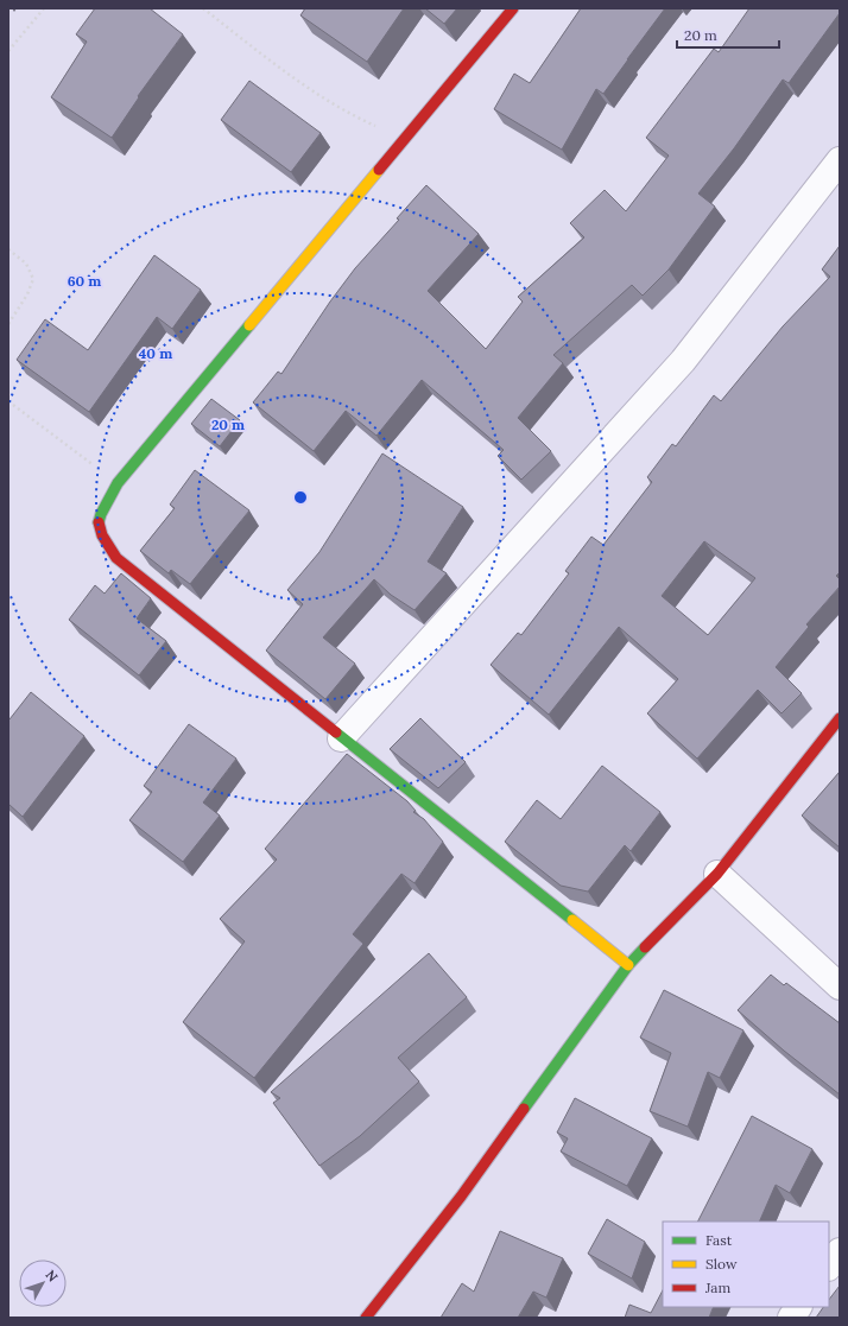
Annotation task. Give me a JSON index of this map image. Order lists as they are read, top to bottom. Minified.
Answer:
{"legend":["Fast","Slow","Jam"],"scale_bar":"20 m","north":"top right","rings":["60 m","40 m","20 m"]}
